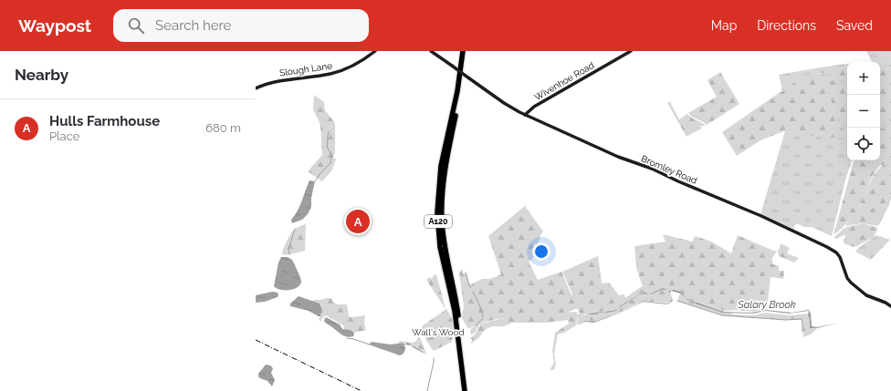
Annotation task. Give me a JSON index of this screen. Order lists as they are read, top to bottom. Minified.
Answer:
{"streets":{"highway":["A120"],"street":["Slough Lane","Wivenhoe Road","Bromley Road"]},"crossings":[["Wivenhoe Road","Bromley Road"]],"water":["Salary Brook"],"parks":["Wall's Wood"],"page":{"header":"Waypost","search":"Search here","nav":["Map","Directions","Saved"],"heading":"Nearby","map_buttons":["+","−"],"list":[{"mark":"A","name":"Hulls Farmhouse","note":"Place","value":"680 m"}],"pins":"A"}}
